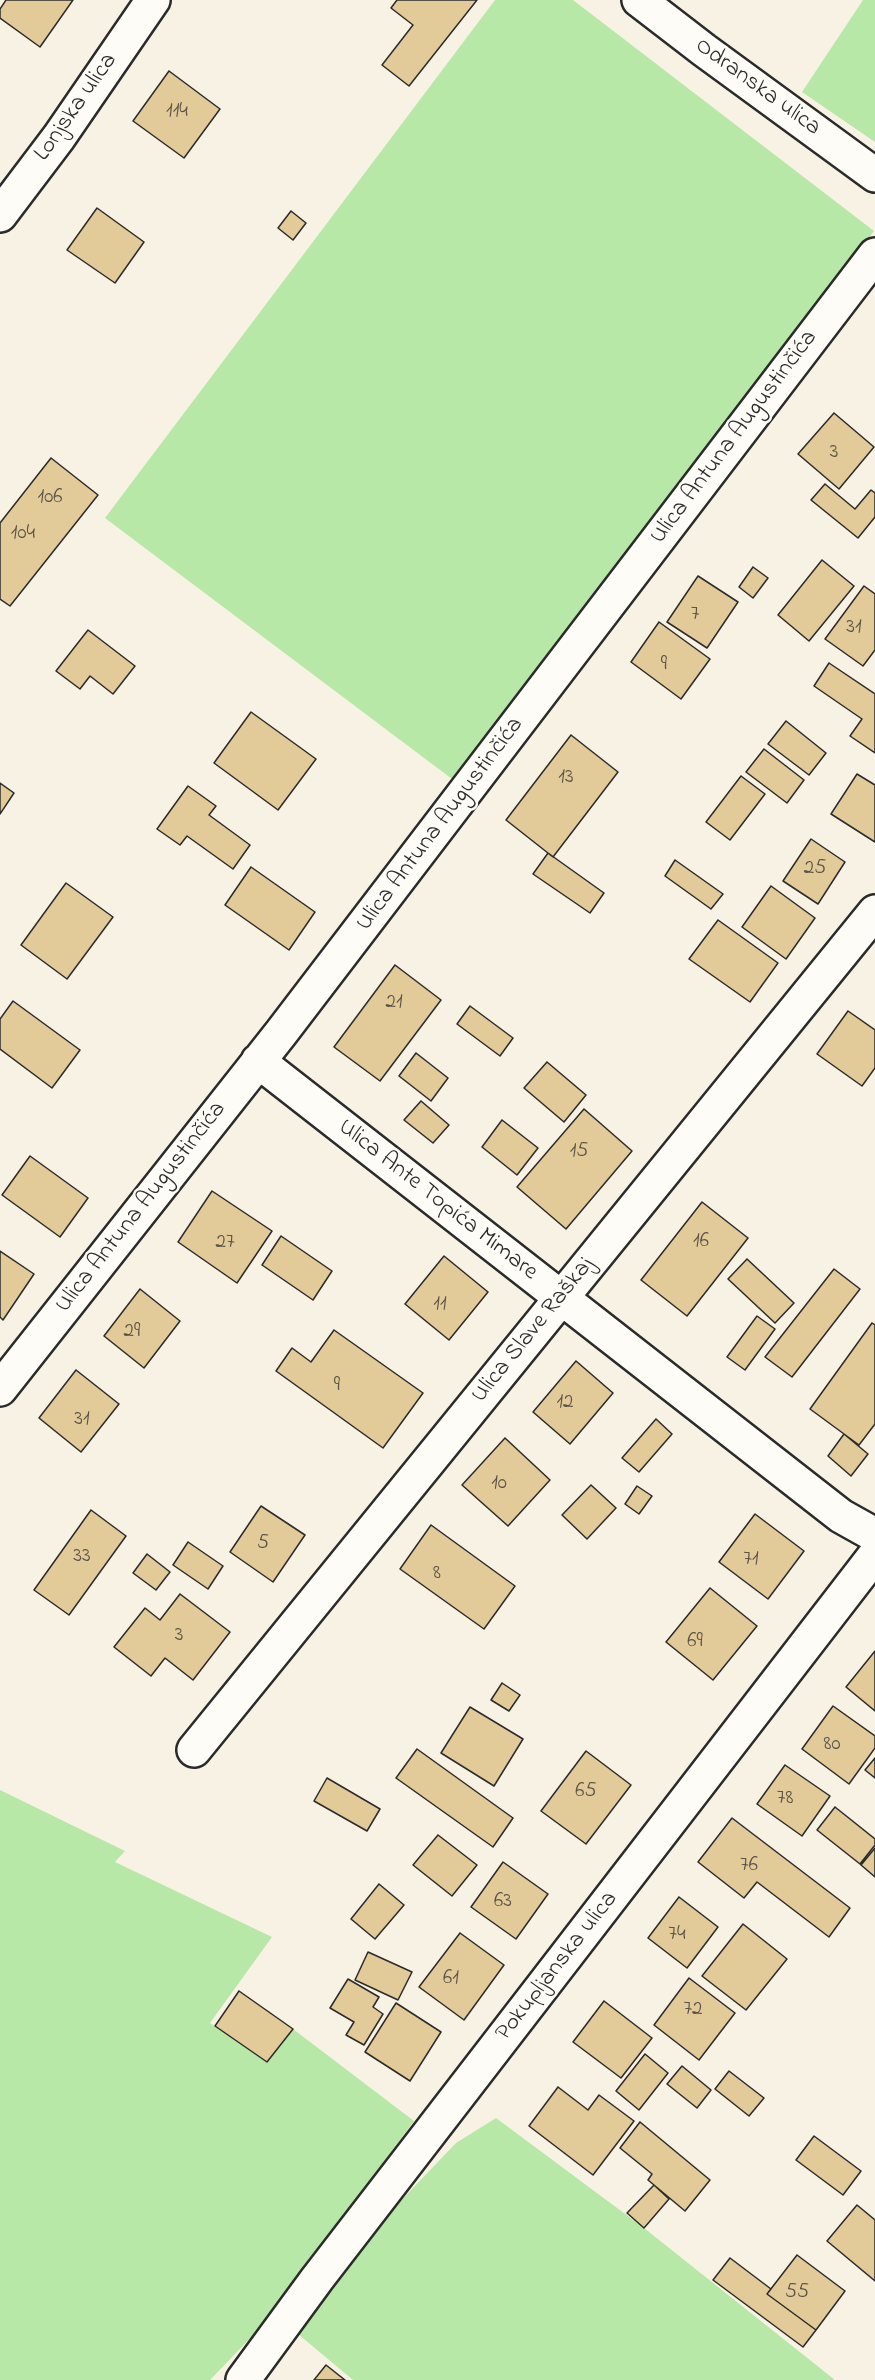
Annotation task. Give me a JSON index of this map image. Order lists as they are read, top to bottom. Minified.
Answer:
{"streets":{"street":["Odranska ulica","Lonjska ulica","Ulica Antuna Augustinčića","Ulica Ante Topića Mimare","Ulica Slave Raškaj","Pokupljanska ulica"]},"crossings":[["Ulica Antuna Augustinčića","Ulica Ante Topića Mimare"],["Ulica Ante Topića Mimare","Ulica Slave Raškaj"]],"house_numbers":["114","3","106","104","7","31","9","13","25","21","15","16","27","11","29","9","12","31","10","5","33","71","8","3","69","80","65","78","76","63","74","61","72","55"]}
